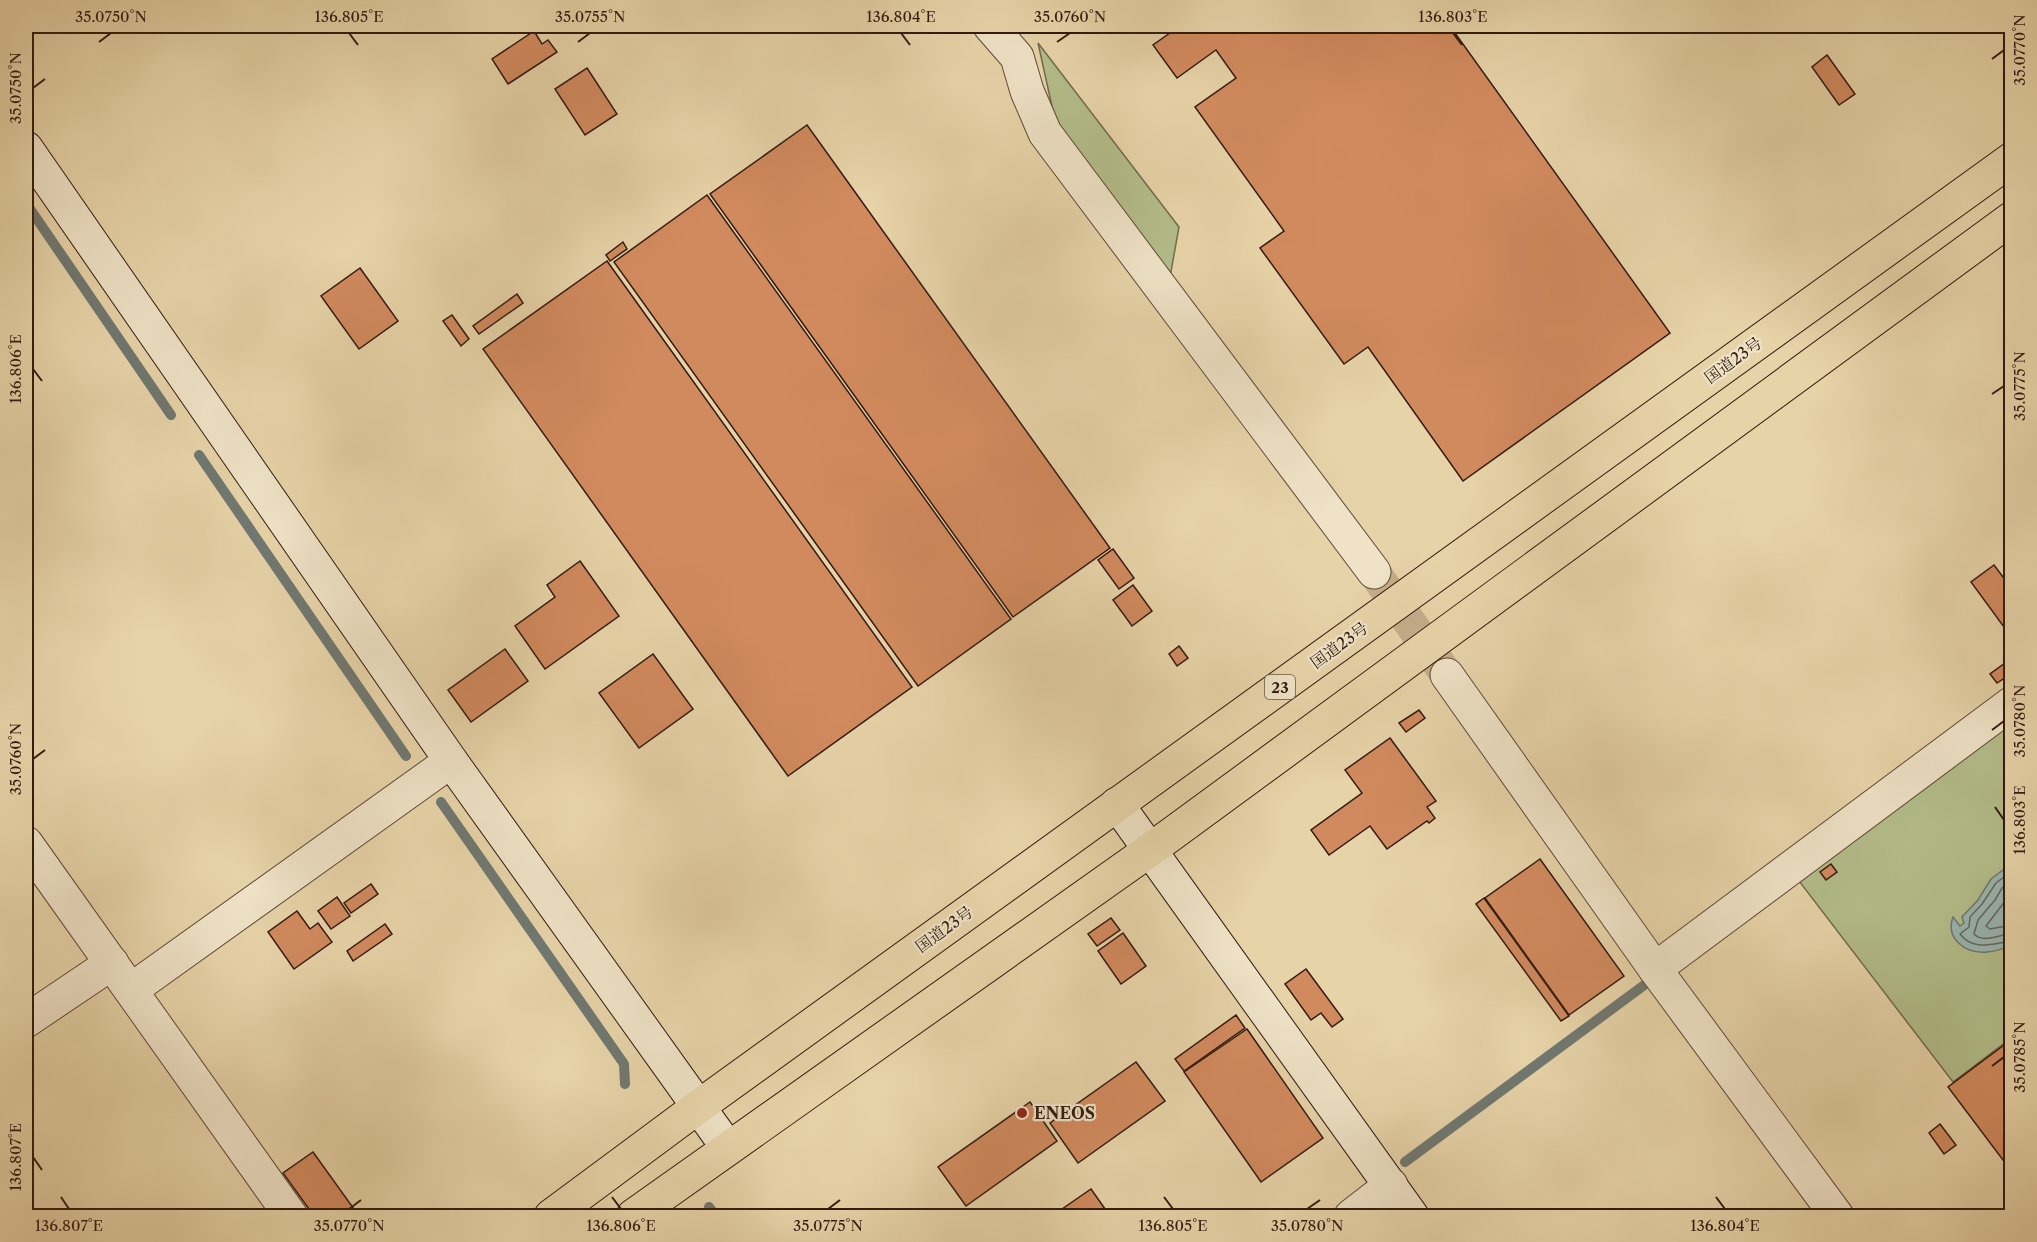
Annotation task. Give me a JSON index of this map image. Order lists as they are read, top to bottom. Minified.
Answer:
{"streets":{"highway":["国道23号","23"]},"places":["ENEOS"],"coordinates":["35.0750°N","136.805°E","35.0755°N","136.804°E","35.0760°N","136.803°E","35.0770°N","136.806°E","35.0775°N","35.0780°N","35.0785°N","136.807°E"]}
